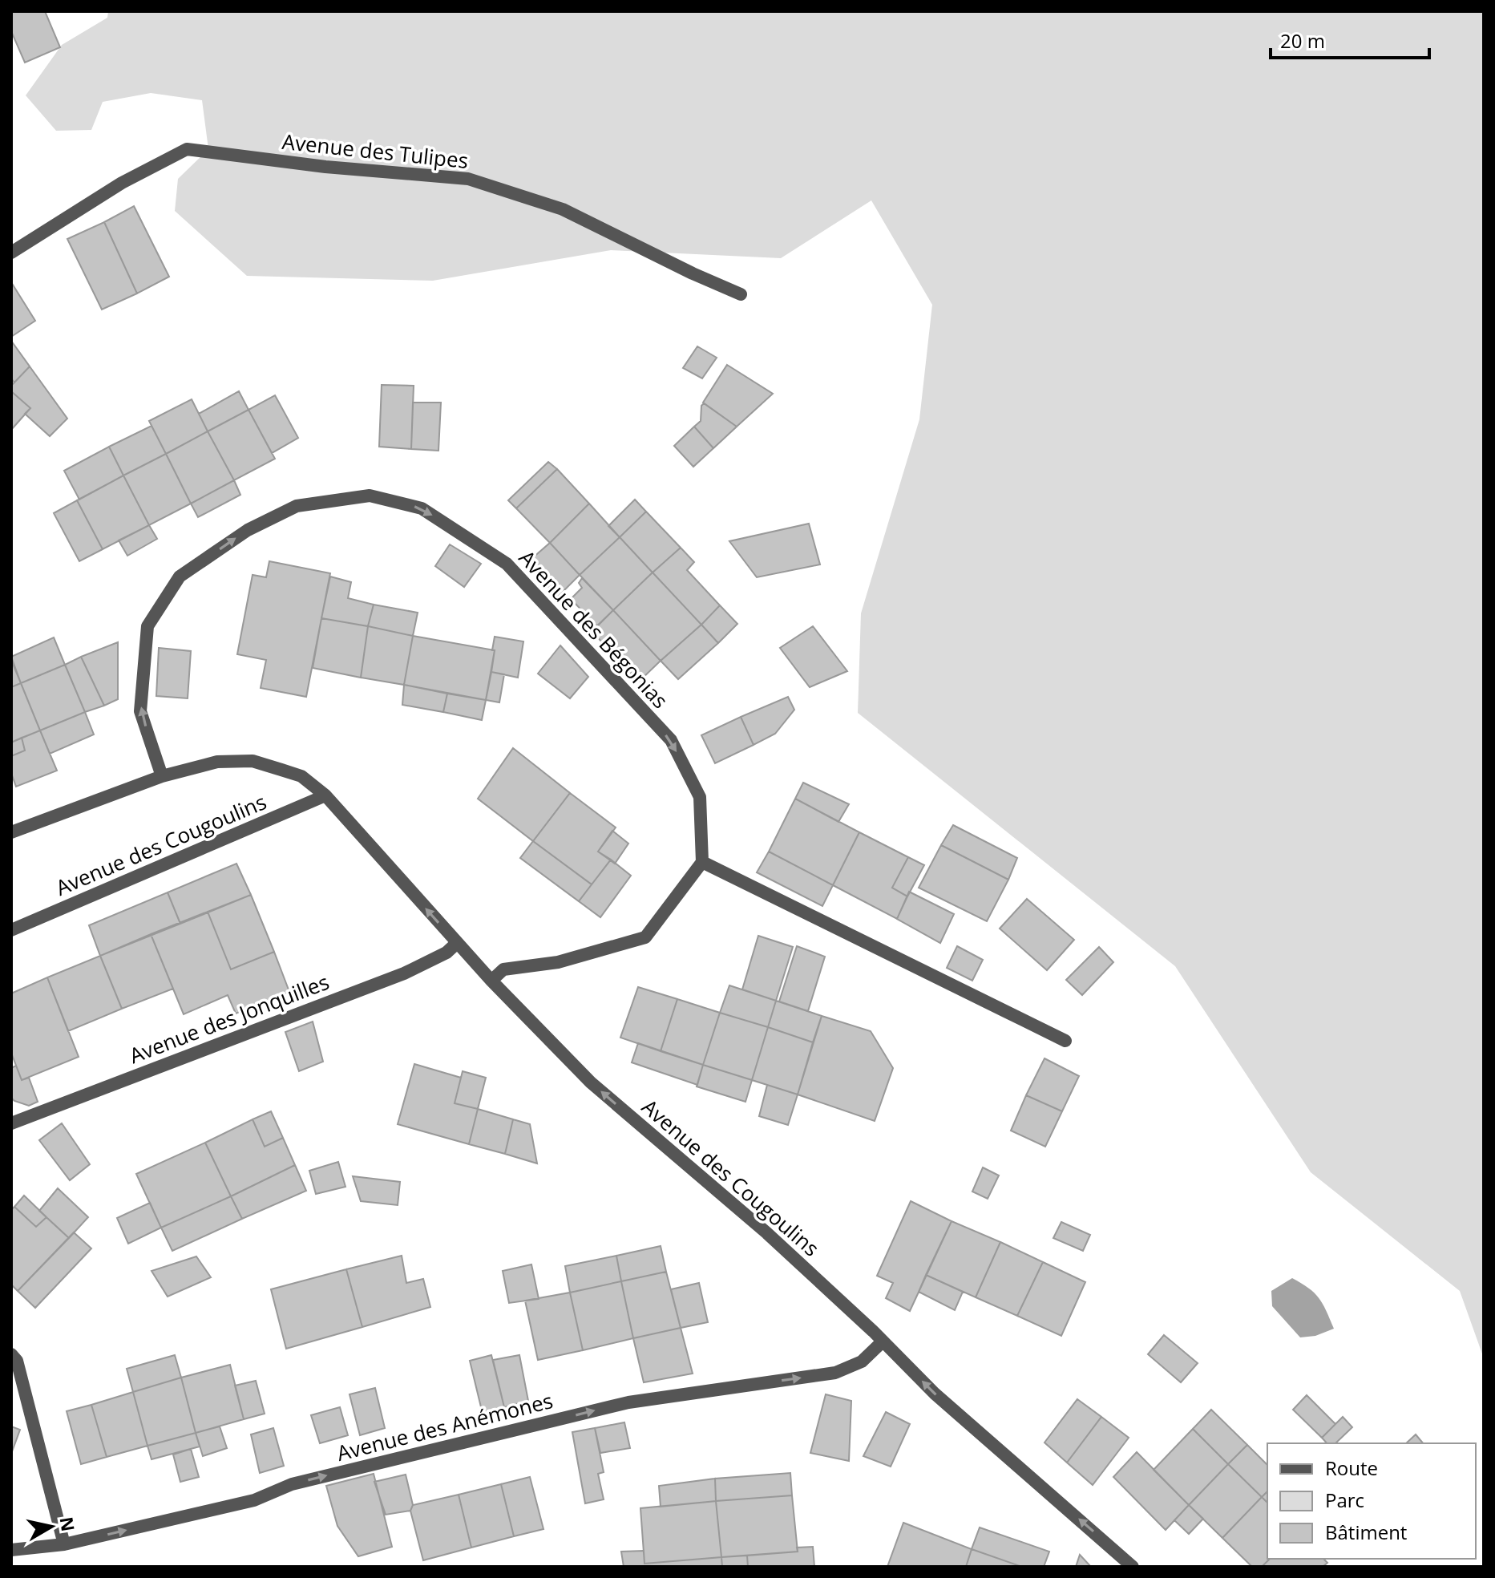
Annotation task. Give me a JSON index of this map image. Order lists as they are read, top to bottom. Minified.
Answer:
{"streets":{"street":["Avenue des Tulipes","Avenue des Bégonias","Avenue des Cougoulins","Avenue des Jonquilles","Avenue des Anémones"]},"crossings":[["Avenue des Bégonias","Avenue des Cougoulins"],["Avenue des Cougoulins","Avenue des Jonquilles"],["Avenue des Cougoulins","Avenue des Anémones"]],"one_way":["Avenue des Cougoulins","Avenue des Anémones"],"legend":["Route","Parc","Bâtiment"],"scale_bar":"20 m","north":"right"}
